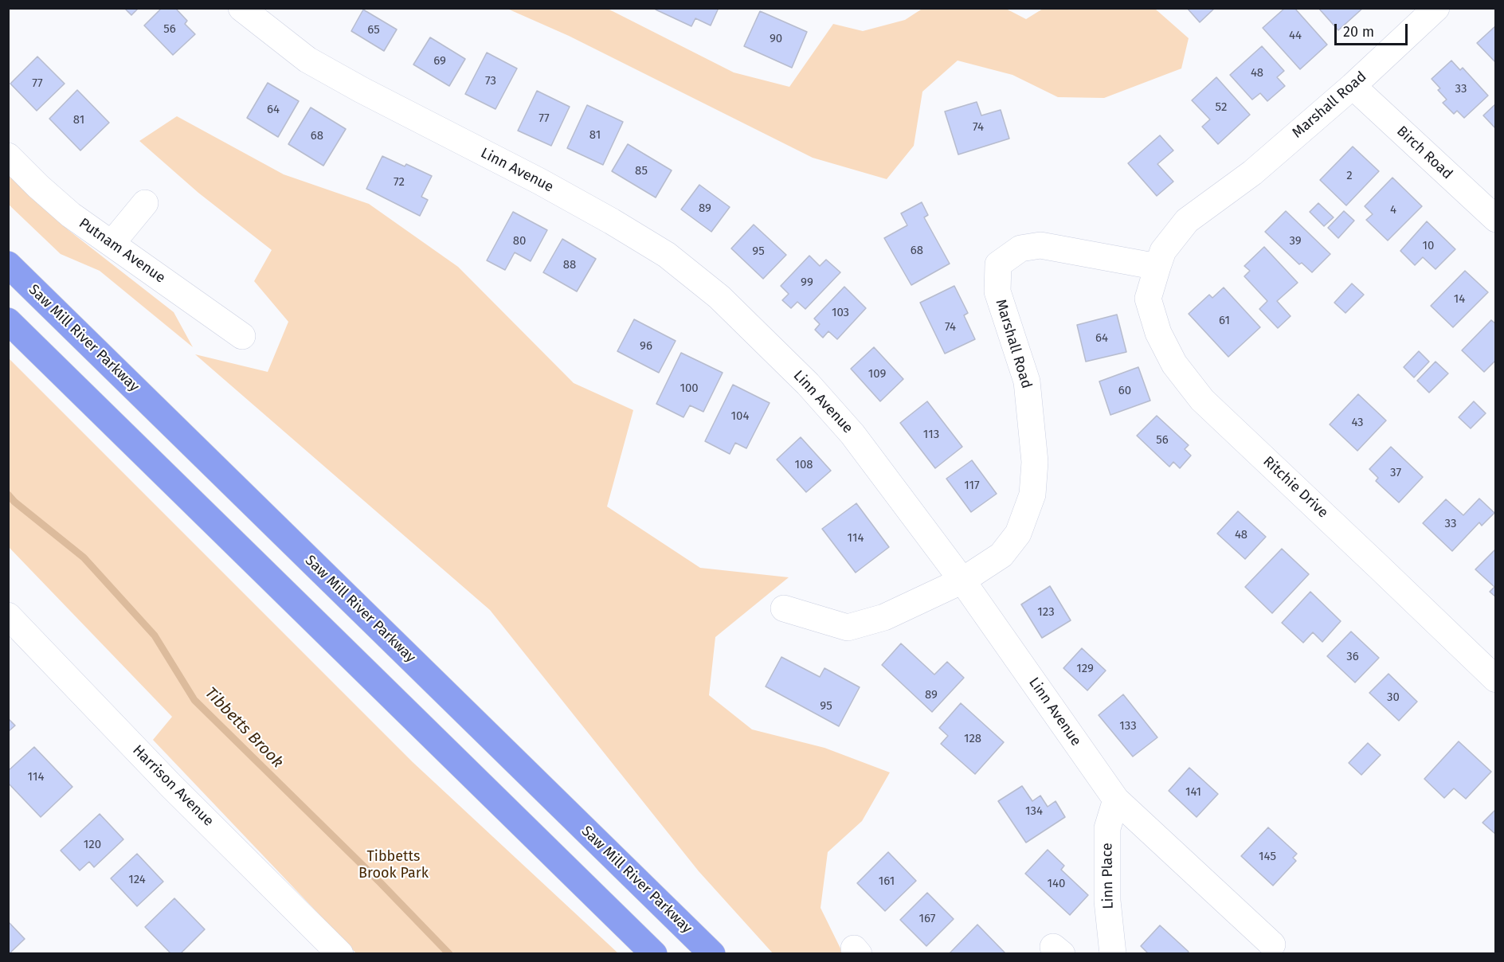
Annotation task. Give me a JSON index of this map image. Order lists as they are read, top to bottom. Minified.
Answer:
{"streets":{"highway":["Saw Mill River Parkway"],"street":["Marshall Road","Birch Road","Linn Avenue","Putnam Avenue","Ritchie Drive","Harrison Avenue","Linn Place"]},"crossings":[["Marshall Road","Birch Road"],["Marshall Road","Linn Avenue"],["Marshall Road","Ritchie Drive"],["Linn Avenue","Linn Place"]],"water":["Tibbetts Brook"],"parks":["Tibbetts Brook Park"],"house_numbers":["56","65","44","90","69","48","73","77","33","52","64","77","81","74","81","68","85","2","72","89","4","80","39","10","68","95","88","99","14","103","61","74","64","96","109","100","60","104","43","113","56","108","37","117","33","48","114","123","36","129","89","30","95","133","128","114","141","134","120","145","124","161","140","167"],"scale_bar":"20 m"}
